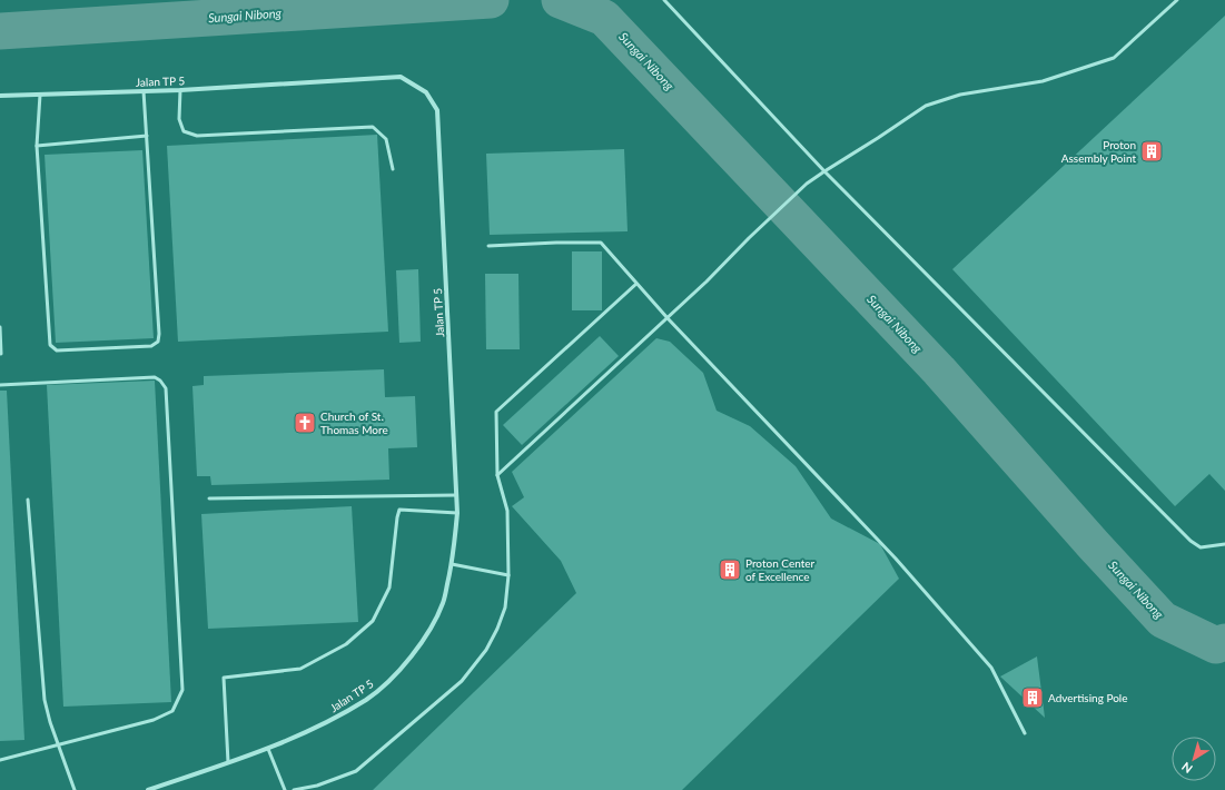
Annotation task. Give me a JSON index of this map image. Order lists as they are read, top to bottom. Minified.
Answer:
{"streets":{"street":["Jalan TP 5"]},"water":["Sungai Nibong"],"places":{"building":["Proton Assembly Point","Proton Center of Excellence","Advertising Pole"],"church":["Church of St. Thomas More"]},"north":"bottom left"}
